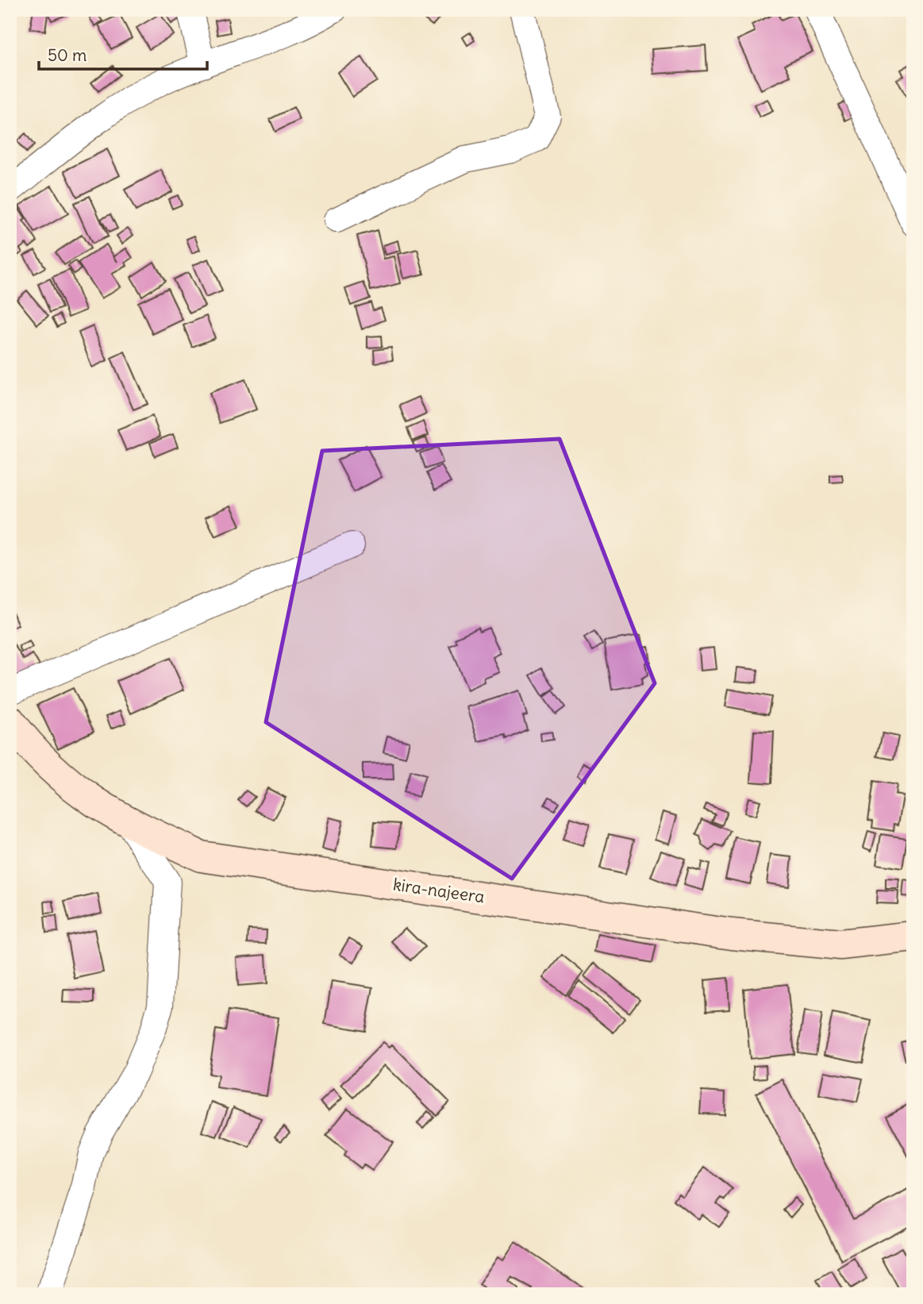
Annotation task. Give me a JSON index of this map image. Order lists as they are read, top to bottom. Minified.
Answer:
{"streets":{"street":["kira-najeera"]},"scale_bar":"50 m"}
